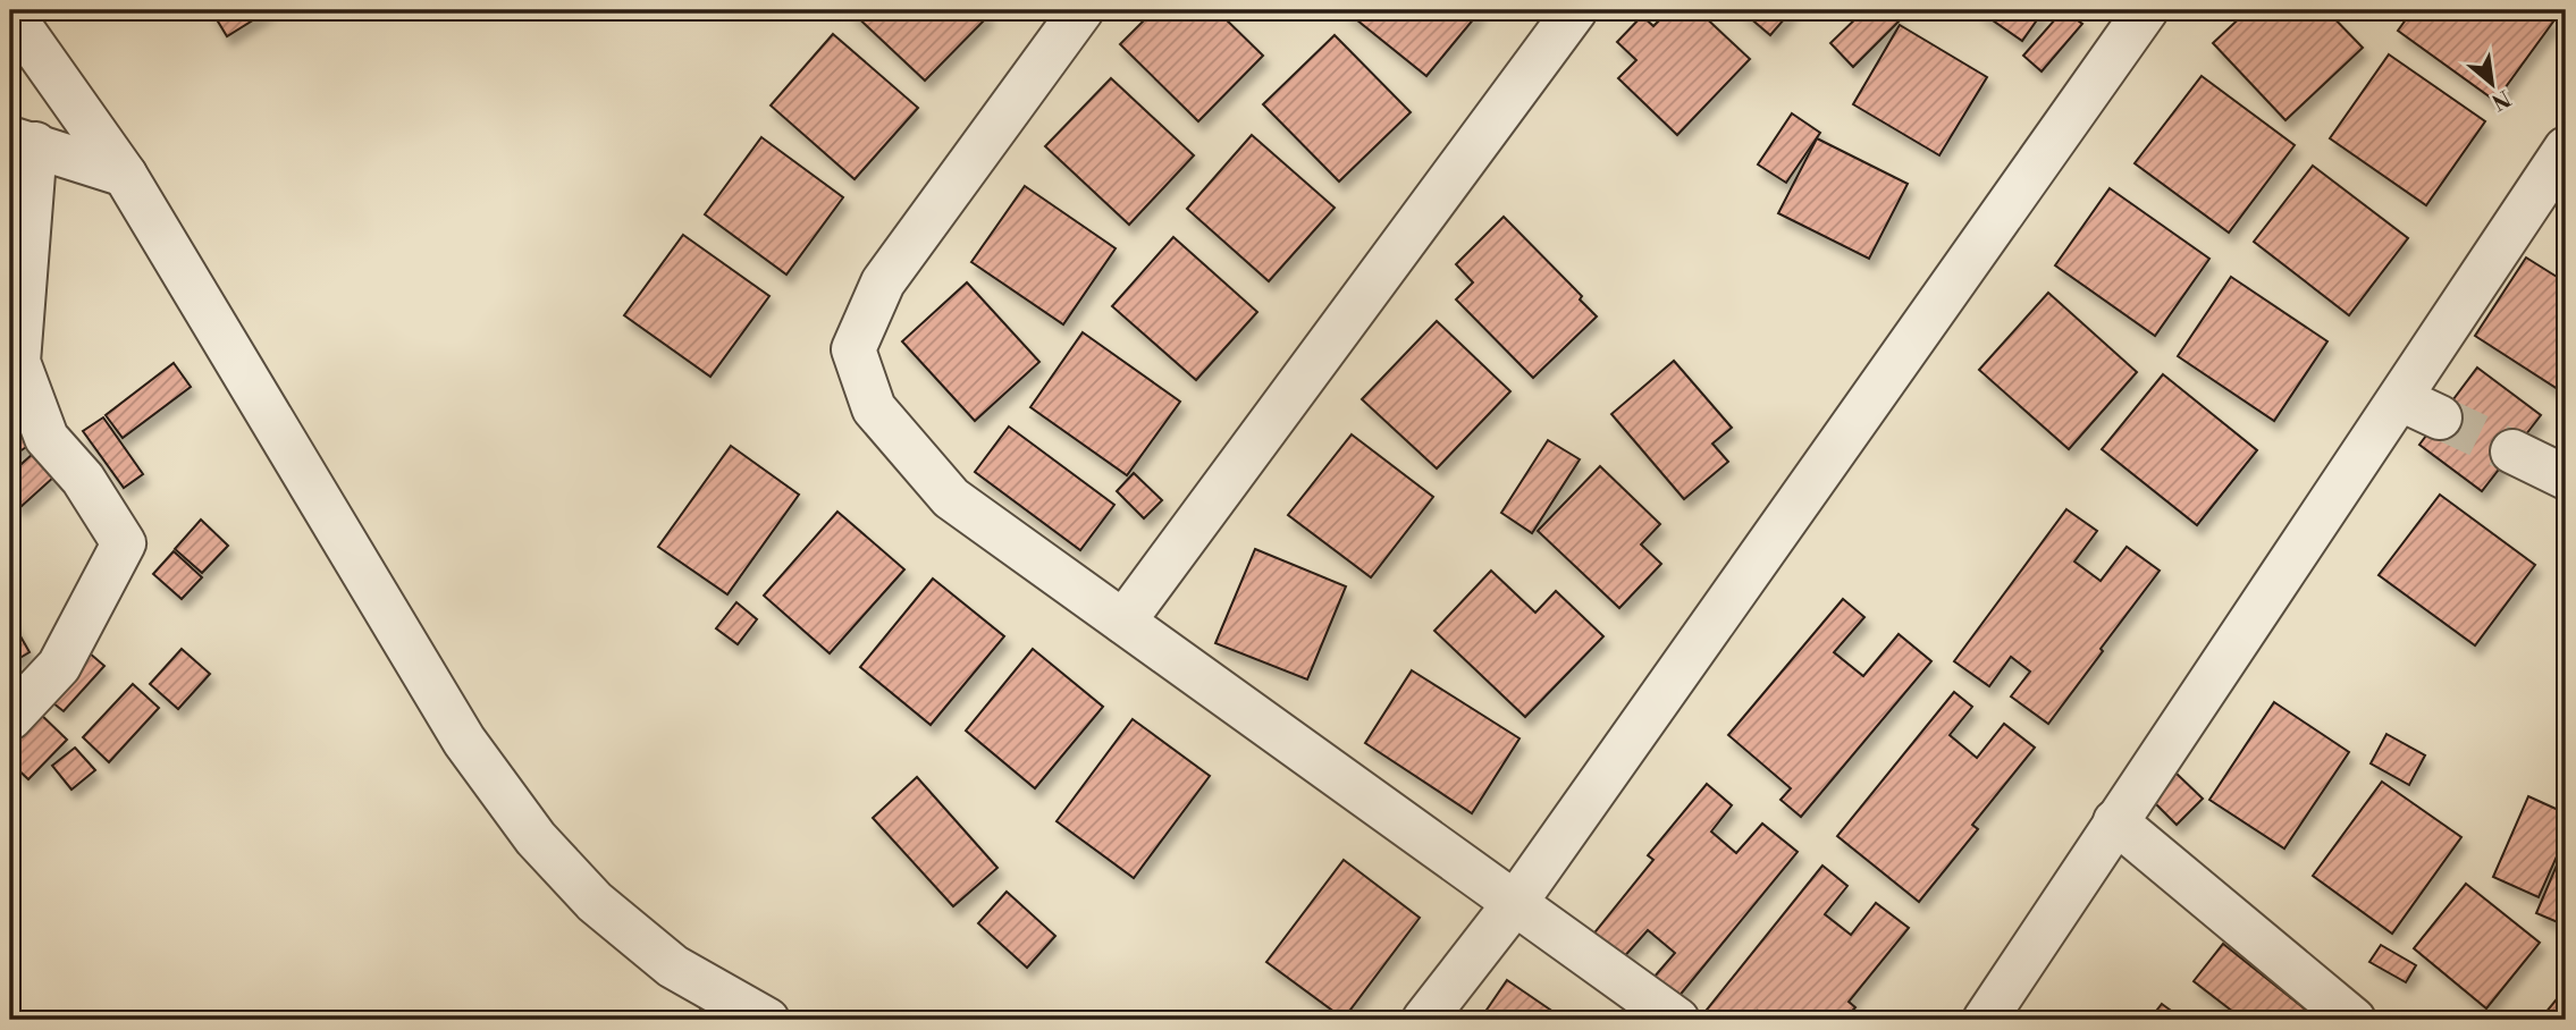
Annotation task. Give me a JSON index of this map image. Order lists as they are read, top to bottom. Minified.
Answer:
{"north":"bottom right"}
